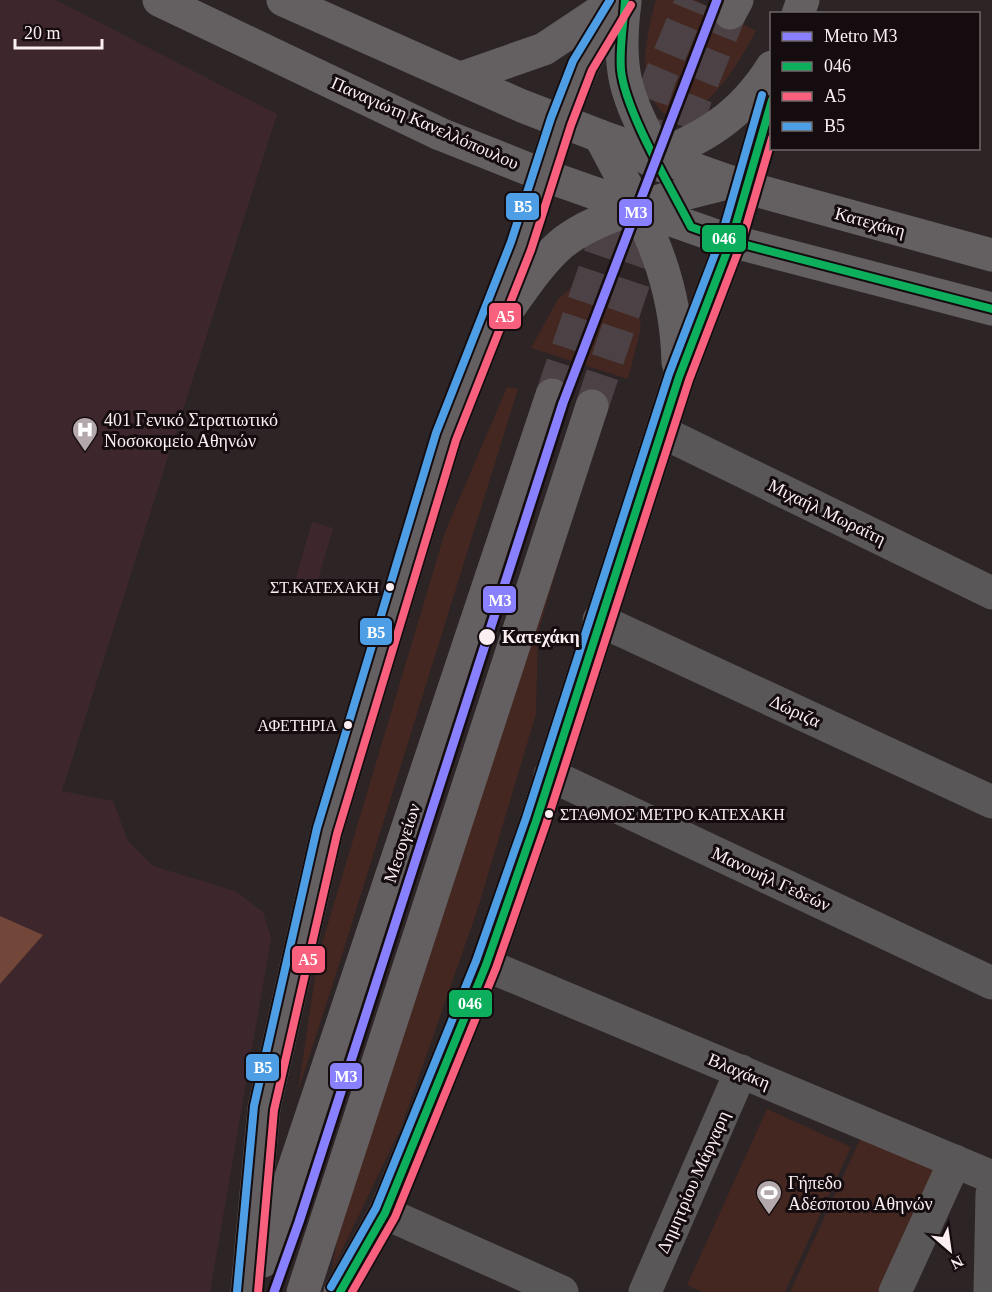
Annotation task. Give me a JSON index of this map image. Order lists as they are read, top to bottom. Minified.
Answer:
{"streets":{"main road":["Παναγιώτη Κανελλόπουλου","Κατεχάκη","Μεσογείων"],"street":["Μιχαήλ Μωραΐτη","Δώριζα","Μανουήλ Γεδεών","Βλαχάκη","Δημητρίου Μάργαρη"]},"crossings":[["Βλαχάκη","Δημητρίου Μάργαρη"]],"places":{"hospital":["401 Γενικό Στρατιωτικό Νοσοκομείο Αθηνών"],"other":["ΣΤ.ΚΑΤΕΧΑΚΗ","Κατεχάκη","ΑΦΕΤΗΡΙΑ","ΣΤΑΘΜΟΣ ΜΕΤΡΟ ΚΑΤΕΧΑΚΗ"],"sports":["Γήπεδο Αδέσποτου Αθηνών"]},"lines":["metro line Μ3","transit line 046","transit line Β5","transit line A5"],"legend":["Metro Μ3","046","A5","Β5"],"scale_bar":"20 m","north":"bottom right"}
